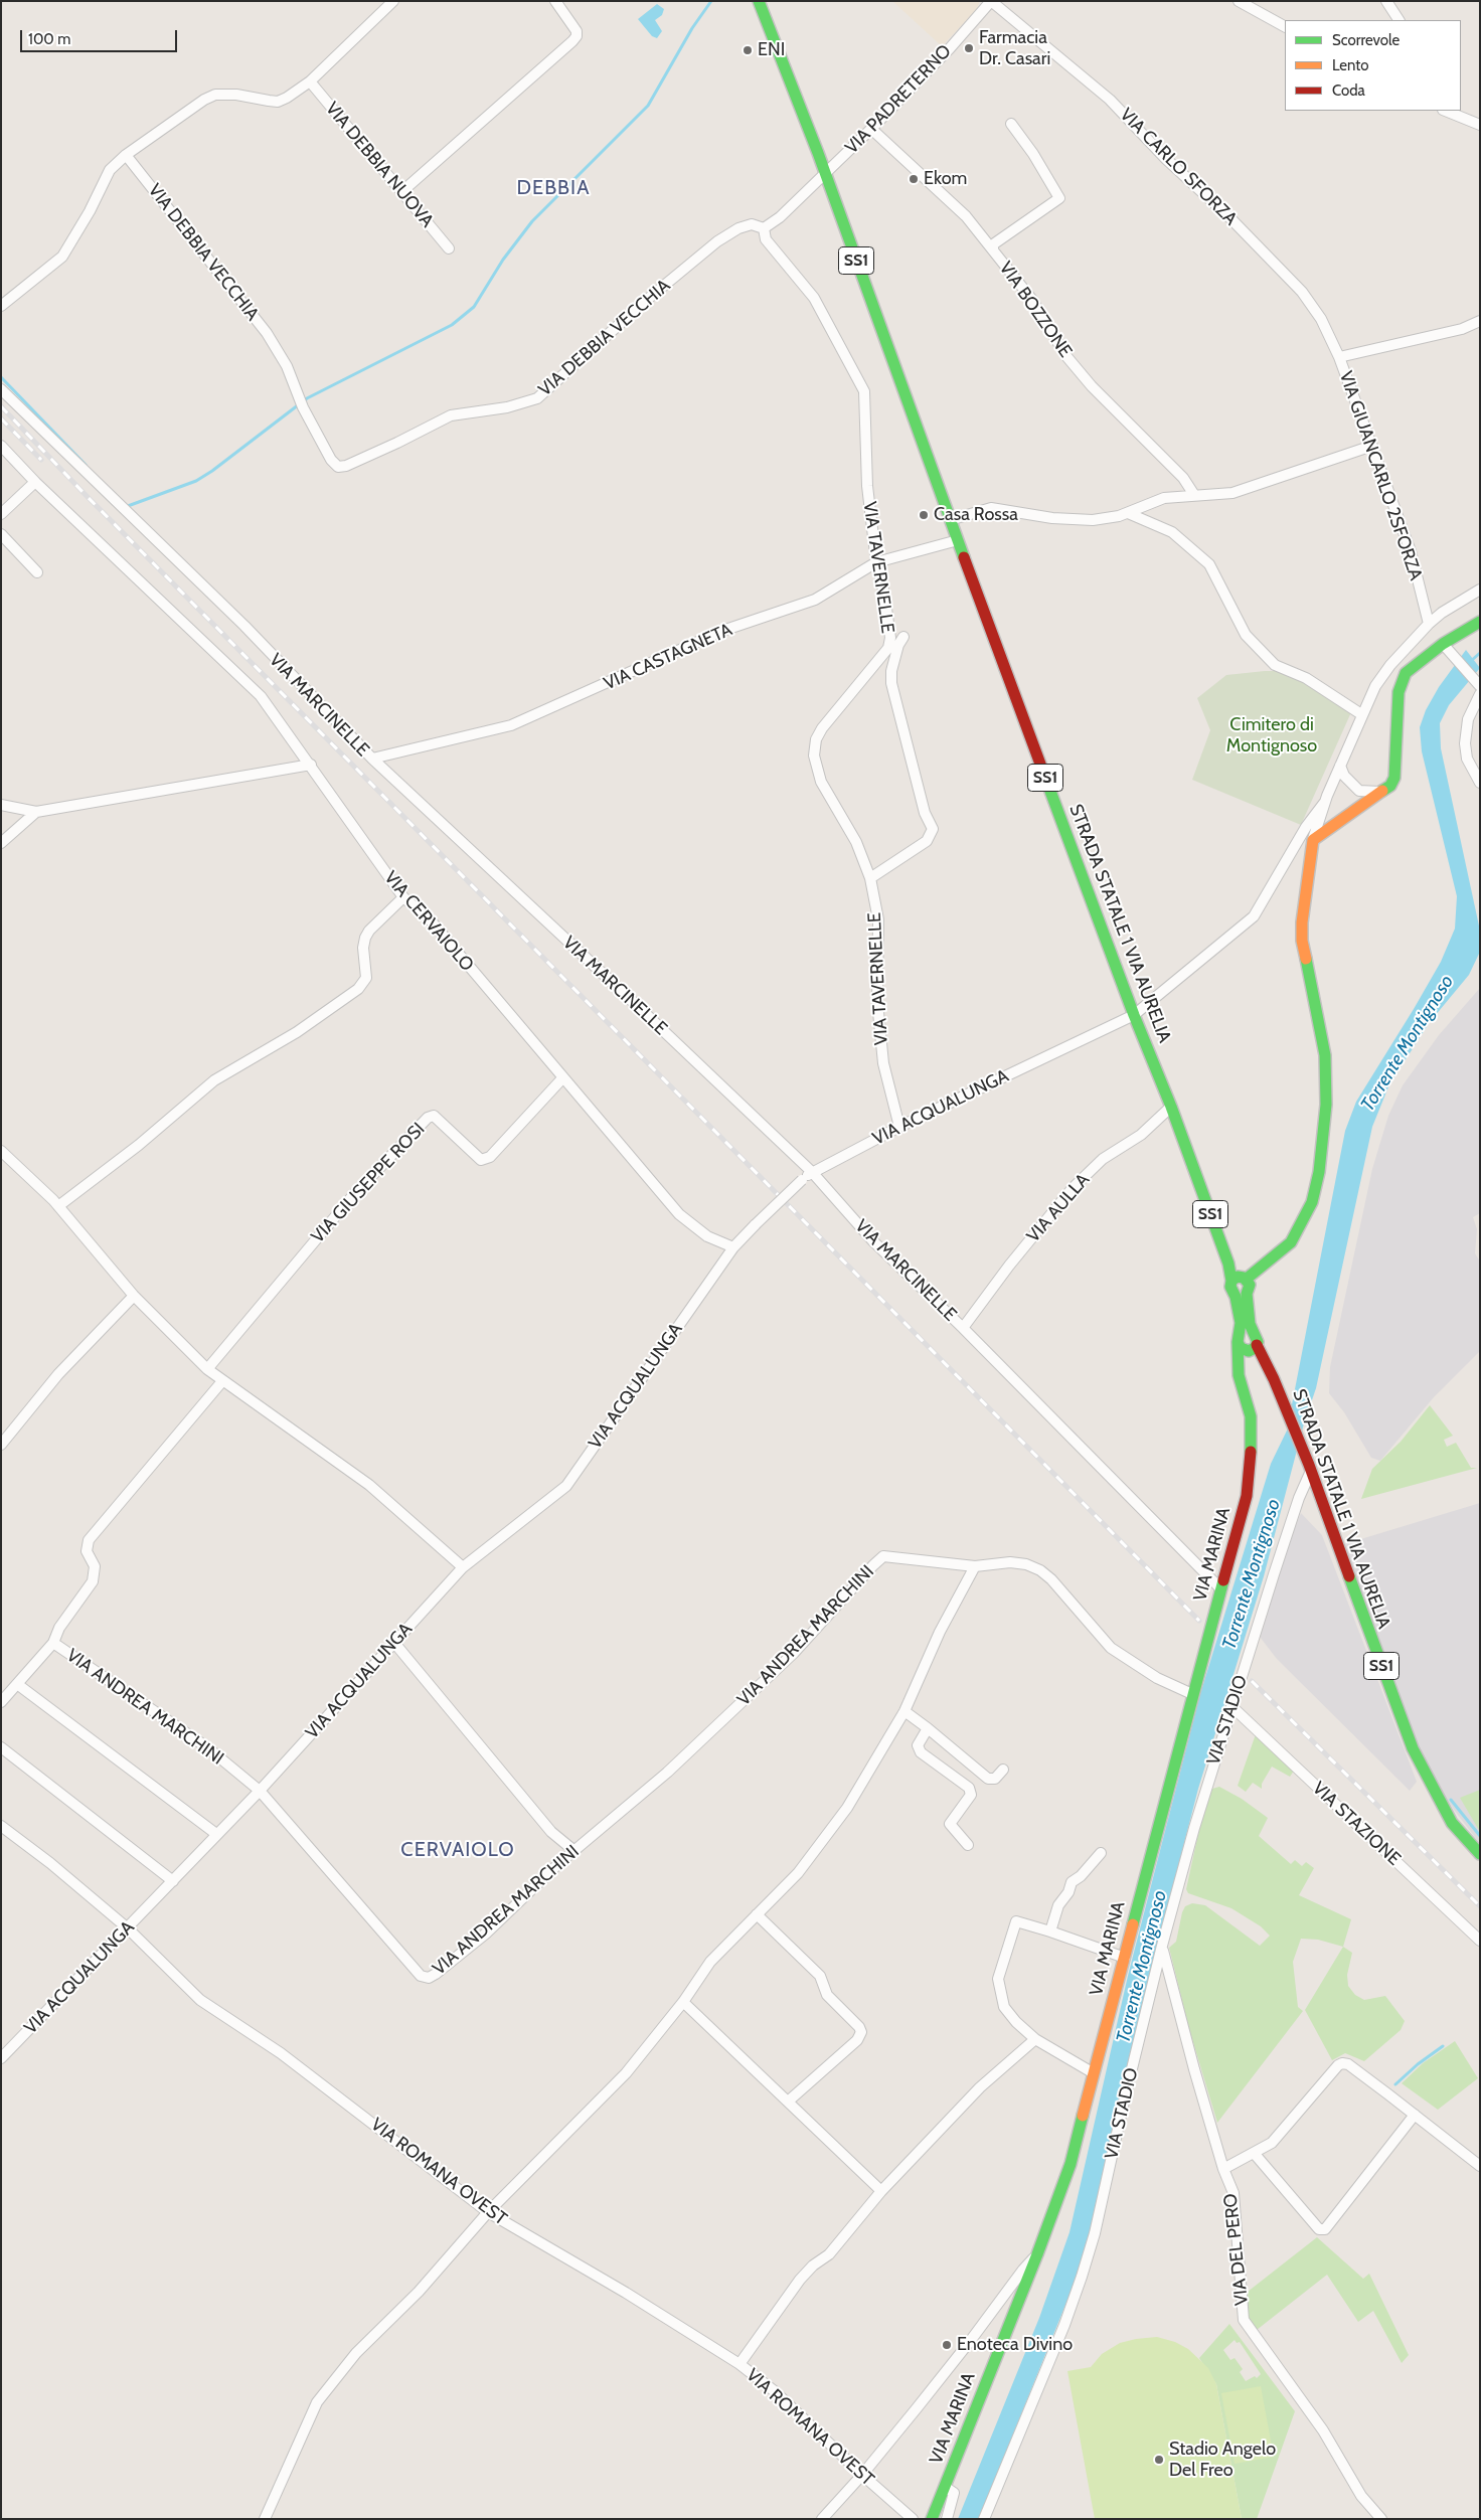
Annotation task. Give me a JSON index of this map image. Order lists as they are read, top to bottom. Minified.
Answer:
{"streets":{"main road":["SS1","STRADA STATALE 1 VIA AURELIA","VIA MARINA"],"street":["VIA PADRETERNO","VIA DEBBIA NUOVA","VIA CARLO SFORZA","VIA DEBBIA VECCHIA","VIA BOZZONE","VIA GIUANCARLO 2SFORZA","VIA TAVERNELLE","VIA CASTAGNETA","VIA MARCINELLE","VIA CERVAIOLO","VIA ACQUALUNGA","VIA GIUSEPPE ROSI","VIA AULLA","VIA ANDREA MARCHINI","VIA STADIO","VIA STAZIONE","VIA ROMANA OVEST","VIA DEL PERO"]},"crossings":[["VIA PADRETERNO","VIA CARLO SFORZA"],["VIA PADRETERNO","VIA BOZZONE"],["VIA PADRETERNO","STRADA STATALE 1 VIA AURELIA"],["VIA CARLO SFORZA","VIA GIUANCARLO 2SFORZA"],["VIA DEBBIA VECCHIA","VIA TAVERNELLE"],["VIA TAVERNELLE","VIA CASTAGNETA"],["VIA TAVERNELLE","VIA ACQUALUNGA"],["VIA CASTAGNETA","VIA MARCINELLE"],["VIA CASTAGNETA","STRADA STATALE 1 VIA AURELIA"],["VIA MARCINELLE","VIA ACQUALUNGA"],["VIA MARCINELLE","VIA AULLA"],["VIA MARCINELLE","VIA MARINA"],["VIA CERVAIOLO","VIA ACQUALUNGA"],["VIA CERVAIOLO","VIA GIUSEPPE ROSI"],["STRADA STATALE 1 VIA AURELIA","VIA ACQUALUNGA"],["STRADA STATALE 1 VIA AURELIA","VIA AULLA"],["STRADA STATALE 1 VIA AURELIA","VIA MARINA"],["STRADA STATALE 1 VIA AURELIA","VIA STADIO"],["VIA ACQUALUNGA","VIA ANDREA MARCHINI"],["VIA ACQUALUNGA","VIA ROMANA OVEST"],["VIA STADIO","VIA STAZIONE"],["VIA STADIO","VIA DEL PERO"]],"districts":["DEBBIA","CERVAIOLO"],"water":["Torrente Montignoso"],"parks":["Cimitero di Montignoso"],"places":["Farmacia Dr. Casari","ENI","Ekom","Casa Rossa","Enoteca Divino","Stadio Angelo Del Freo"],"legend":["Scorrevole","Lento","Coda"],"scale_bar":"100 m"}
